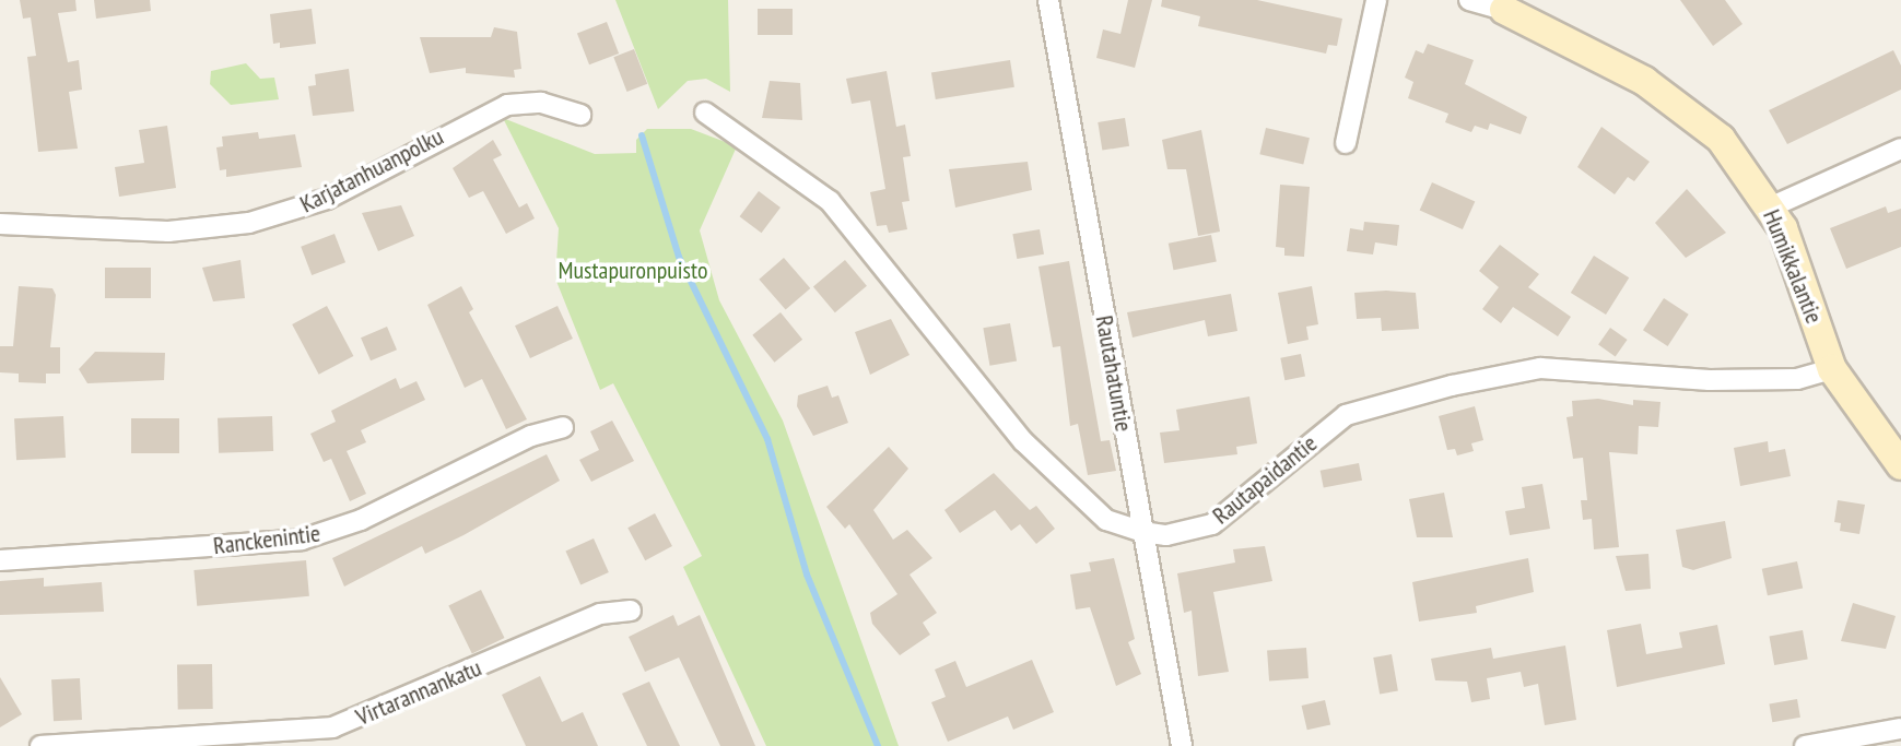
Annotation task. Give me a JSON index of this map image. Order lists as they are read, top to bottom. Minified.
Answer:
{"streets":{"street":["Karjatanhuanpolku","Humikkalantie","Rautahatuntie","Rautapaidantie","Ranckenintie","Virtarannankatu"]},"crossings":[["Humikkalantie","Rautapaidantie"],["Rautahatuntie","Rautapaidantie"]],"parks":["Mustapuronpuisto"]}
